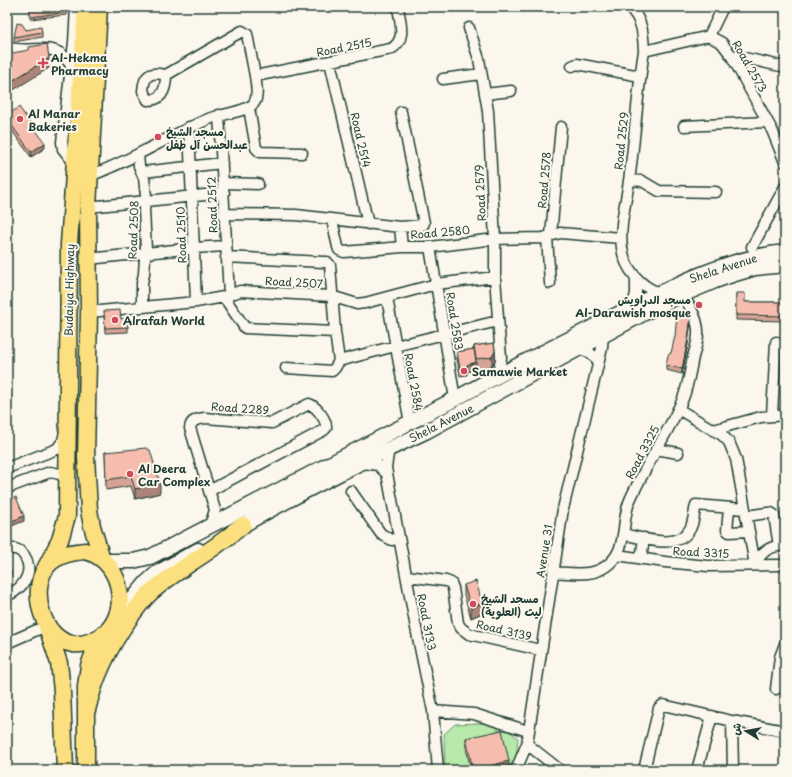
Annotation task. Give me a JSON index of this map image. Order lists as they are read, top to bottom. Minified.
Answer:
{"streets":{"main road":["Shela Avenue","Budaiya Highway"],"street":["Road 2515","Road 2573","Road 2514","Road 2529","Road 2578","Road 2579","Road 2512","Road 2508","Road 2580","Road 2510","Road 2507","Road 2583","Road 2584","Road 2289","Road 3325","Avenue 31","Road 3315","Road 3133","Road 3139"]},"crossings":[["Road 2515","Road 2514"],["Road 2529","Road 2580"],["Road 2529","Shela Avenue"],["Road 2578","Road 2580"],["Road 2579","Road 2580"],["Road 2579","Shela Avenue"],["Road 2579","Road 2507"],["Road 2579","Road 2584"],["Road 2512","Road 2507"],["Road 2508","Road 2507"],["Road 2580","Road 2583"],["Road 2510","Road 2507"],["Shela Avenue","Budaiya Highway"],["Shela Avenue","Road 2583"],["Shela Avenue","Road 2584"],["Shela Avenue","Road 3325"],["Shela Avenue","Avenue 31"],["Shela Avenue","Road 3133"],["Road 2507","Budaiya Highway"],["Road 2507","Road 2583"],["Road 2507","Road 2584"],["Road 2583","Road 2584"],["Road 3325","Avenue 31"],["Road 3325","Road 3315"],["Avenue 31","Road 3139"],["Road 3133","Road 3139"]],"places":{"health":["Al-Hekma Pharmacy"],"other":["Al Manar Bakeries","مسجد الشيخ عبدالحسن آل طفل","مسجد الدراويش Al-Darawish mosque","Alrafah World","Samawie Market","Al Deera Car Complex","مسجد الشيخ ليث (العلوية)"]},"north":"left"}
